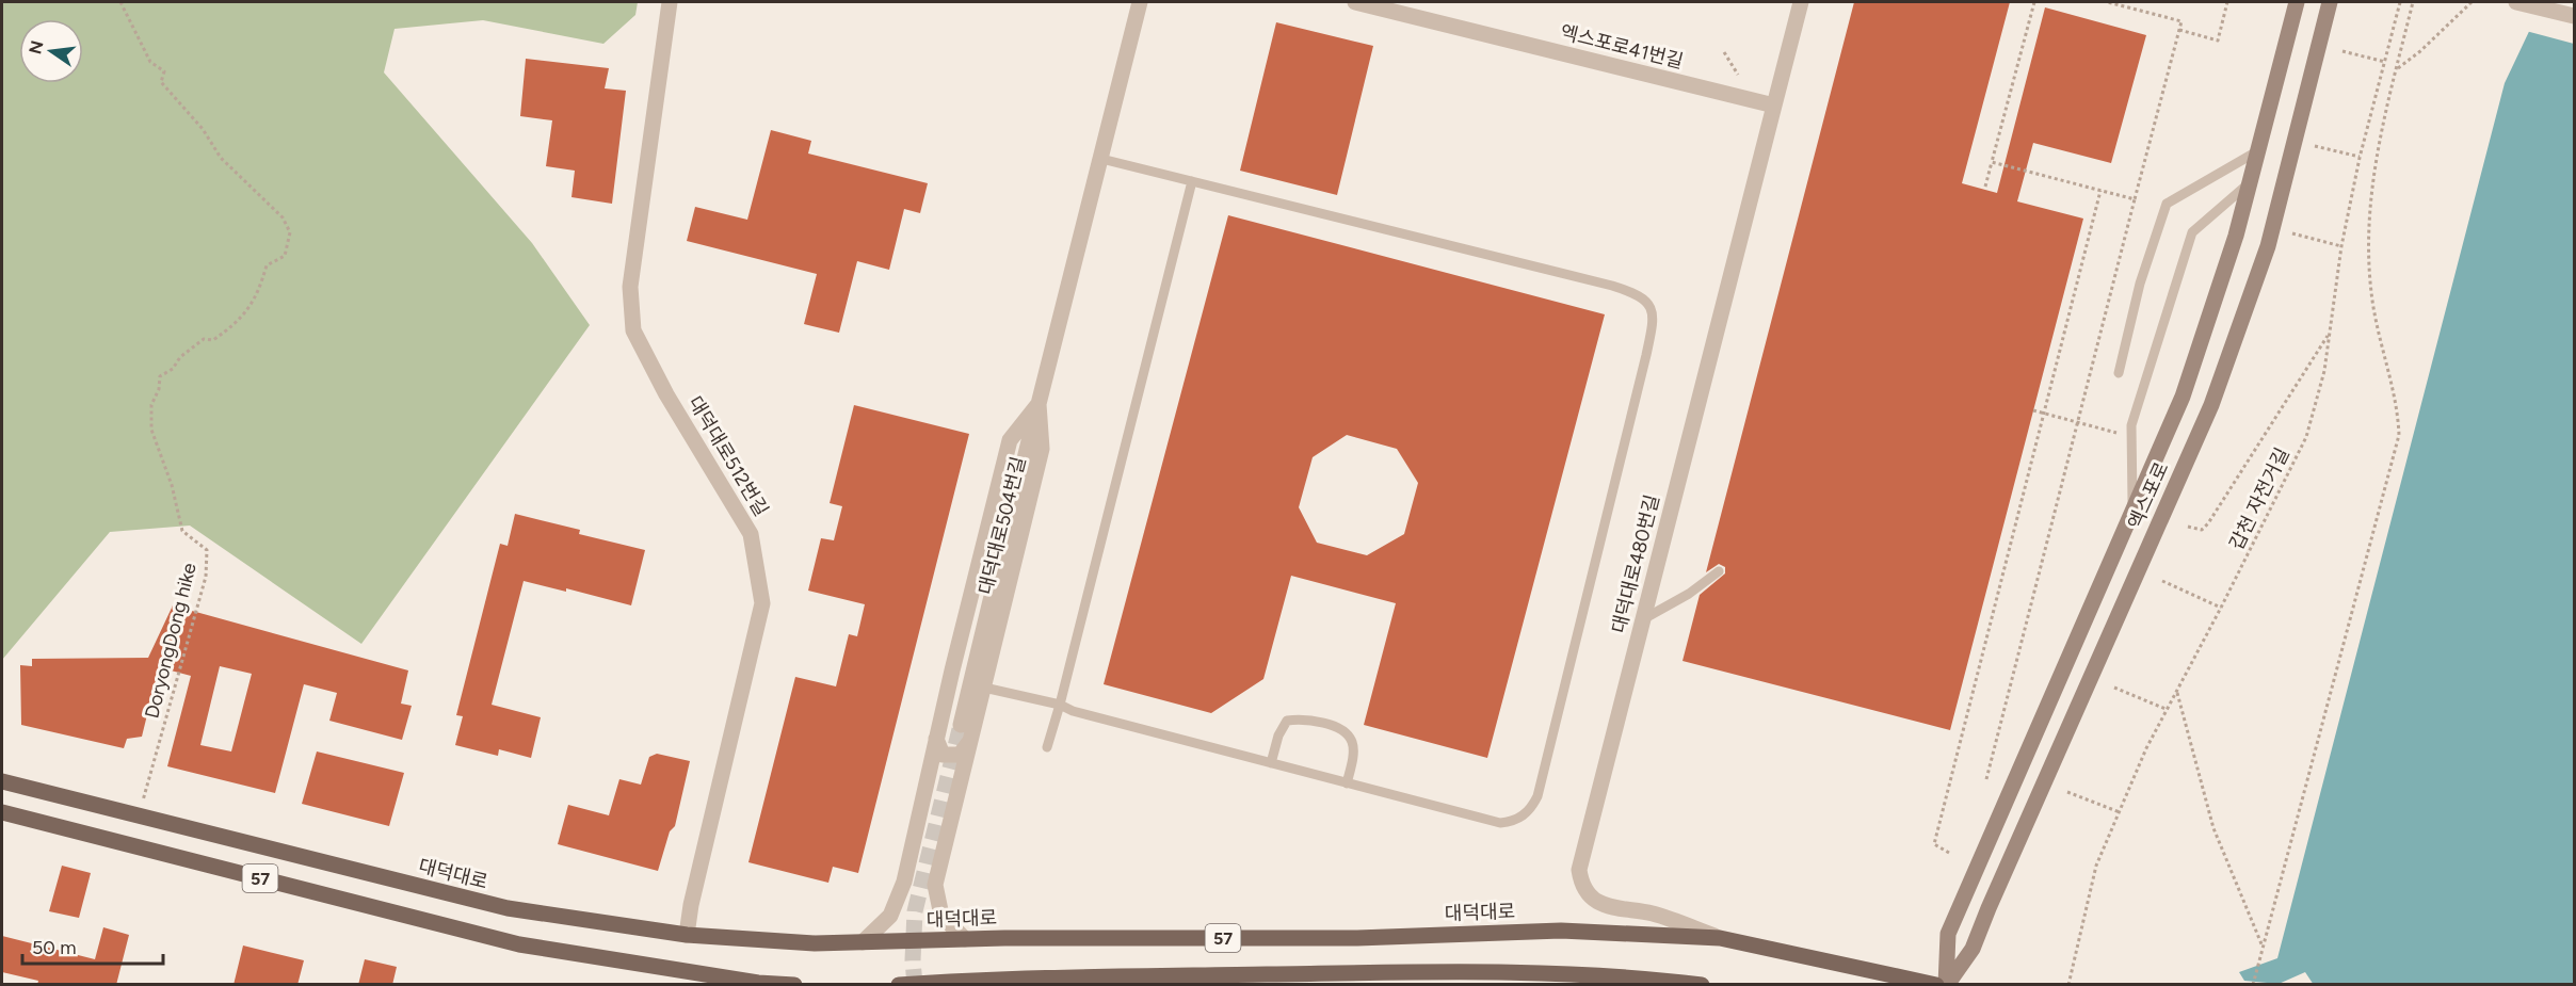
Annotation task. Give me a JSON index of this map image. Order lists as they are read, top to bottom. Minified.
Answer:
{"streets":{"main road":["엑스포로","대덕대로","57"],"street":["엑스포로41번길","대덕대로512번길","대덕대로504번길","대덕대로480번길"],"path":["갑천 자전거길","DoryongDong hike"]},"crossings":[["엑스포로41번길","대덕대로480번길"],["대덕대로512번길","대덕대로"],["대덕대로504번길","대덕대로"],["대덕대로480번길","대덕대로"],["DoryongDong hike","대덕대로"]],"scale_bar":"50 m","north":"left"}
